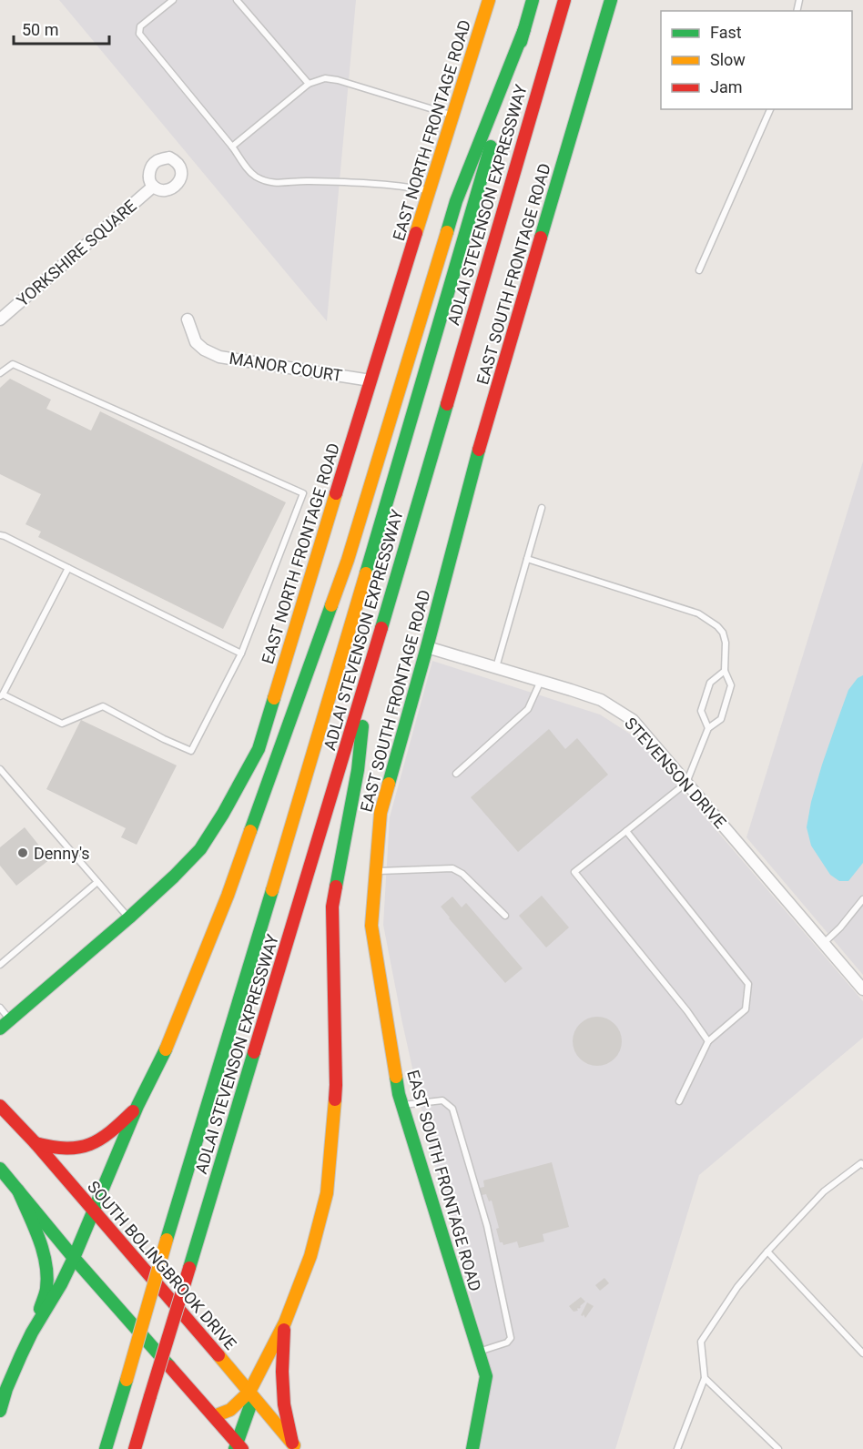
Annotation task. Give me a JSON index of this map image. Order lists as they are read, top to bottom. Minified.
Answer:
{"streets":{"main road":["EAST NORTH FRONTAGE ROAD","ADLAI STEVENSON EXPRESSWAY","EAST SOUTH FRONTAGE ROAD","SOUTH BOLINGBROOK DRIVE"],"street":["YORKSHIRE SQUARE","MANOR COURT","STEVENSON DRIVE"]},"crossings":[["EAST NORTH FRONTAGE ROAD","MANOR COURT"],["EAST SOUTH FRONTAGE ROAD","STEVENSON DRIVE"]],"places":["Denny's"],"legend":["Fast","Slow","Jam"],"scale_bar":"50 m"}
